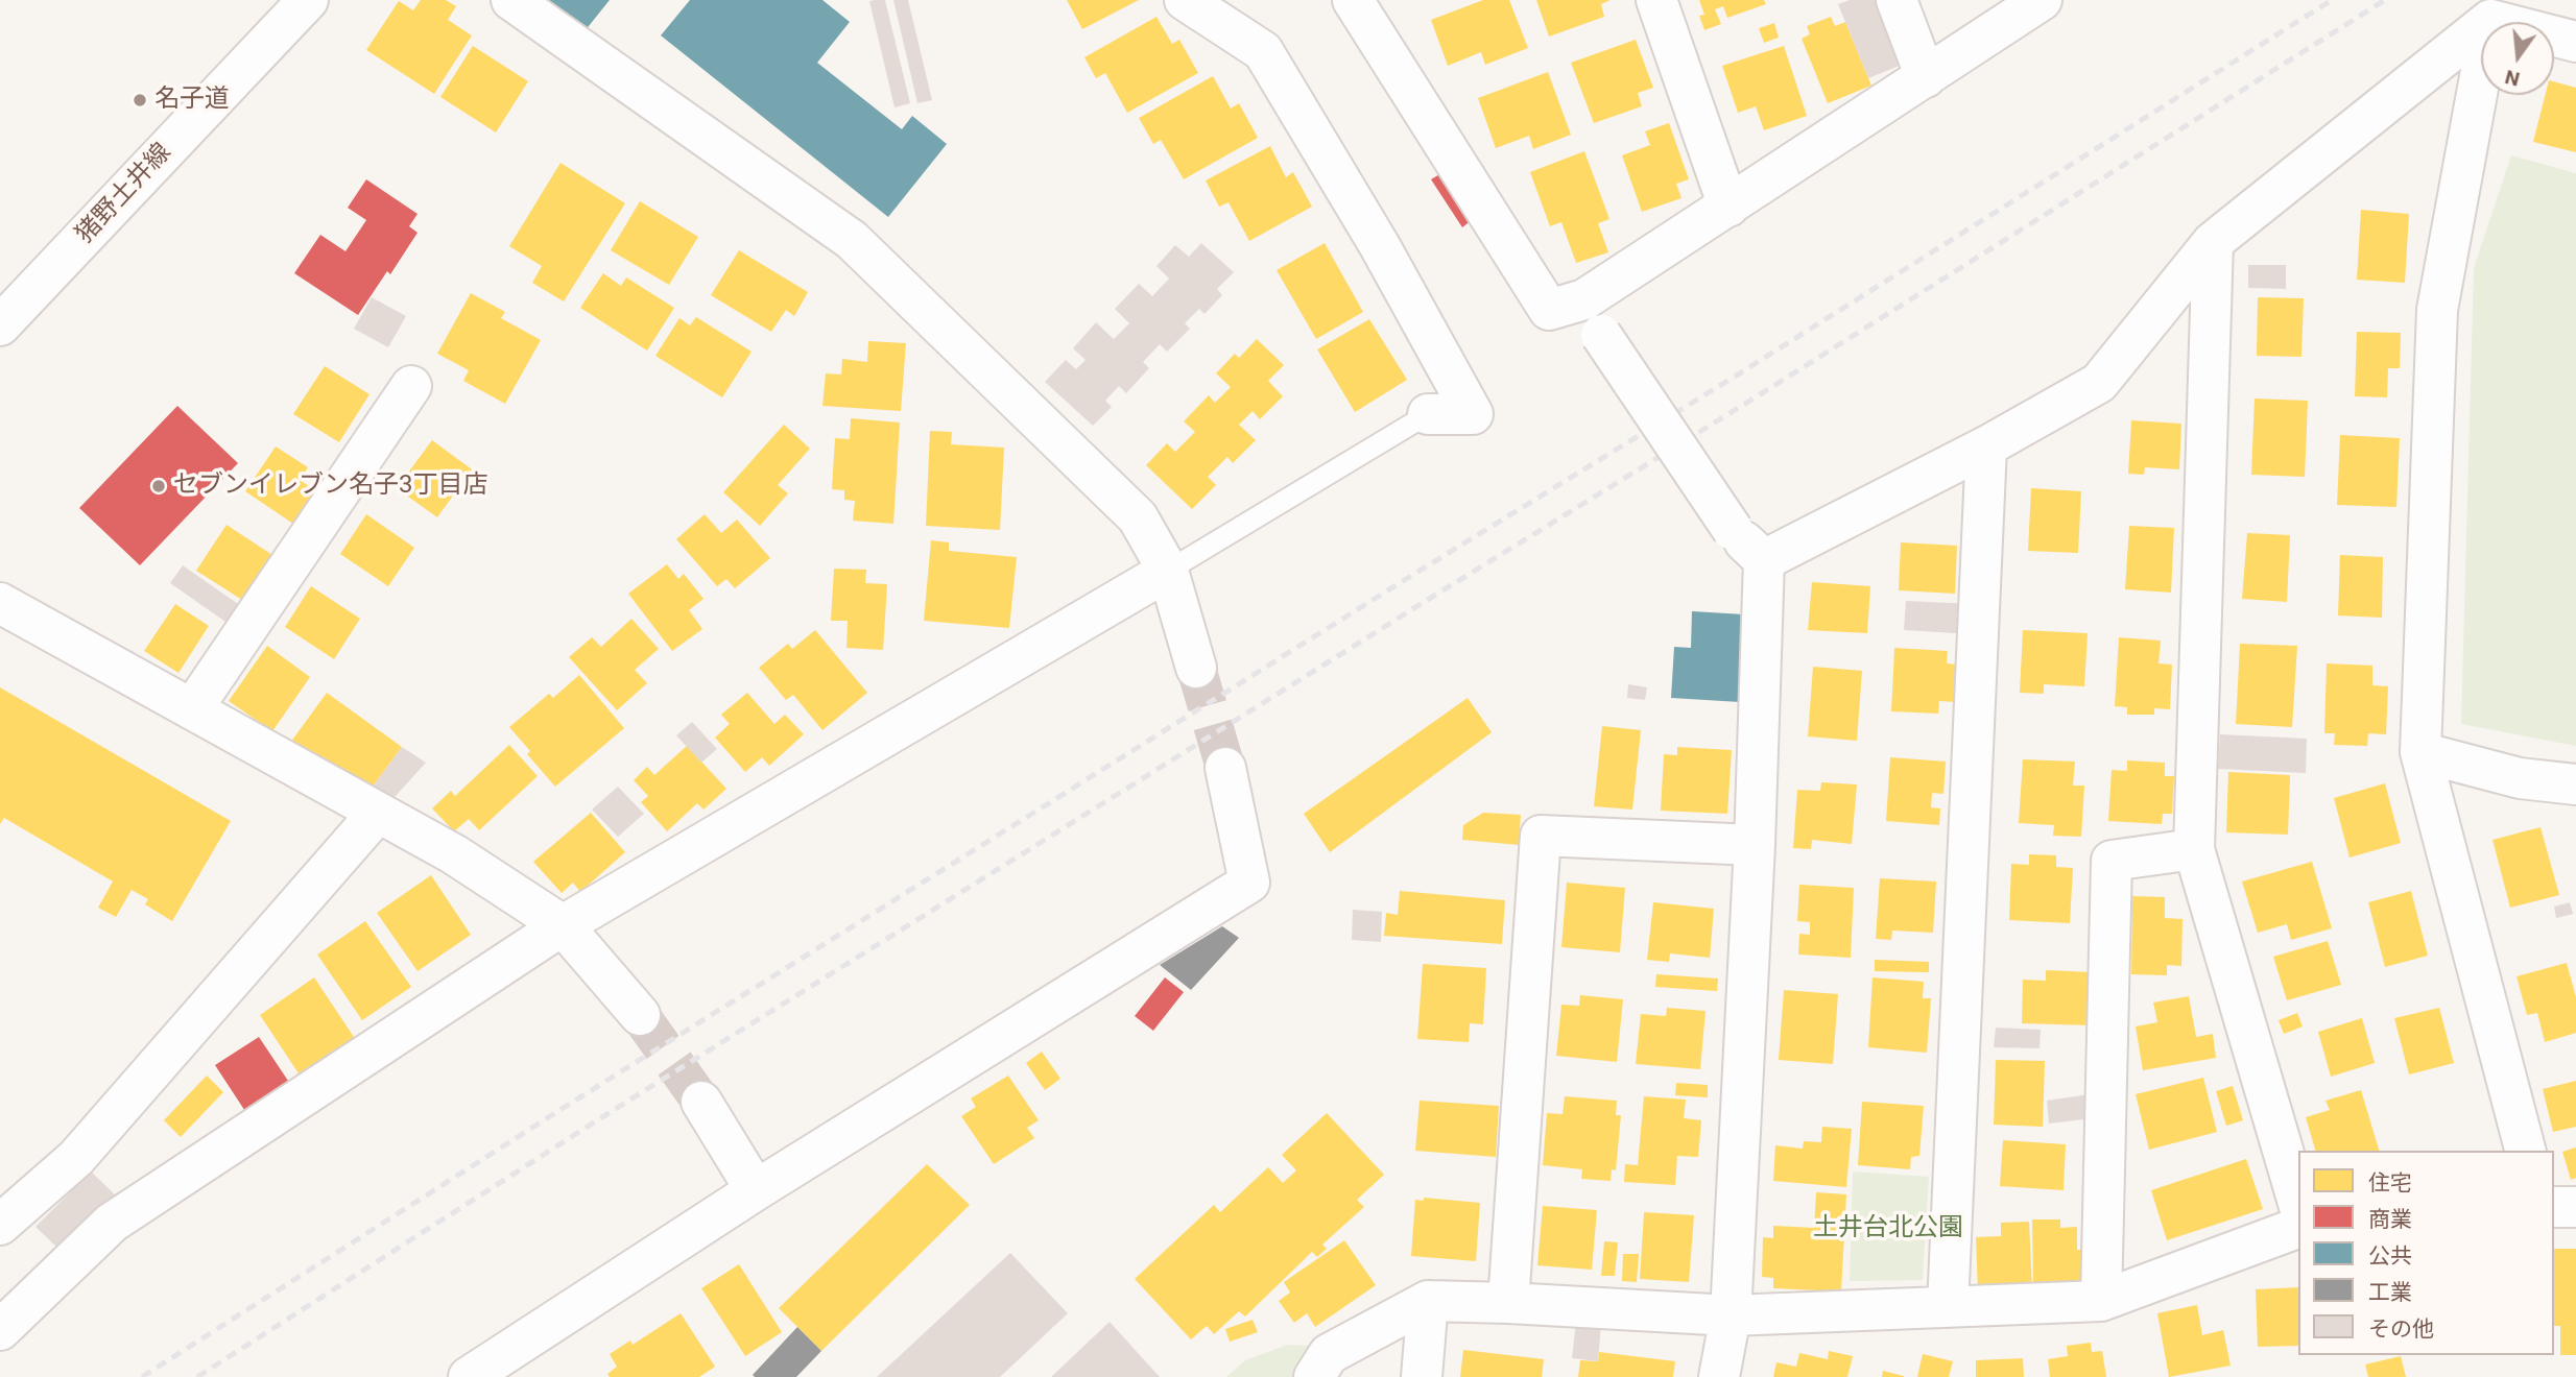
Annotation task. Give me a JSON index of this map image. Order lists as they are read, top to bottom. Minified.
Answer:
{"streets":{"street":["猪野土井線"]},"parks":["土井台北公園"],"places":["名子道","セブンイレブン名子3丁目店"],"legend":["住宅","商業","公共","工業","その他"],"north":"bottom"}
